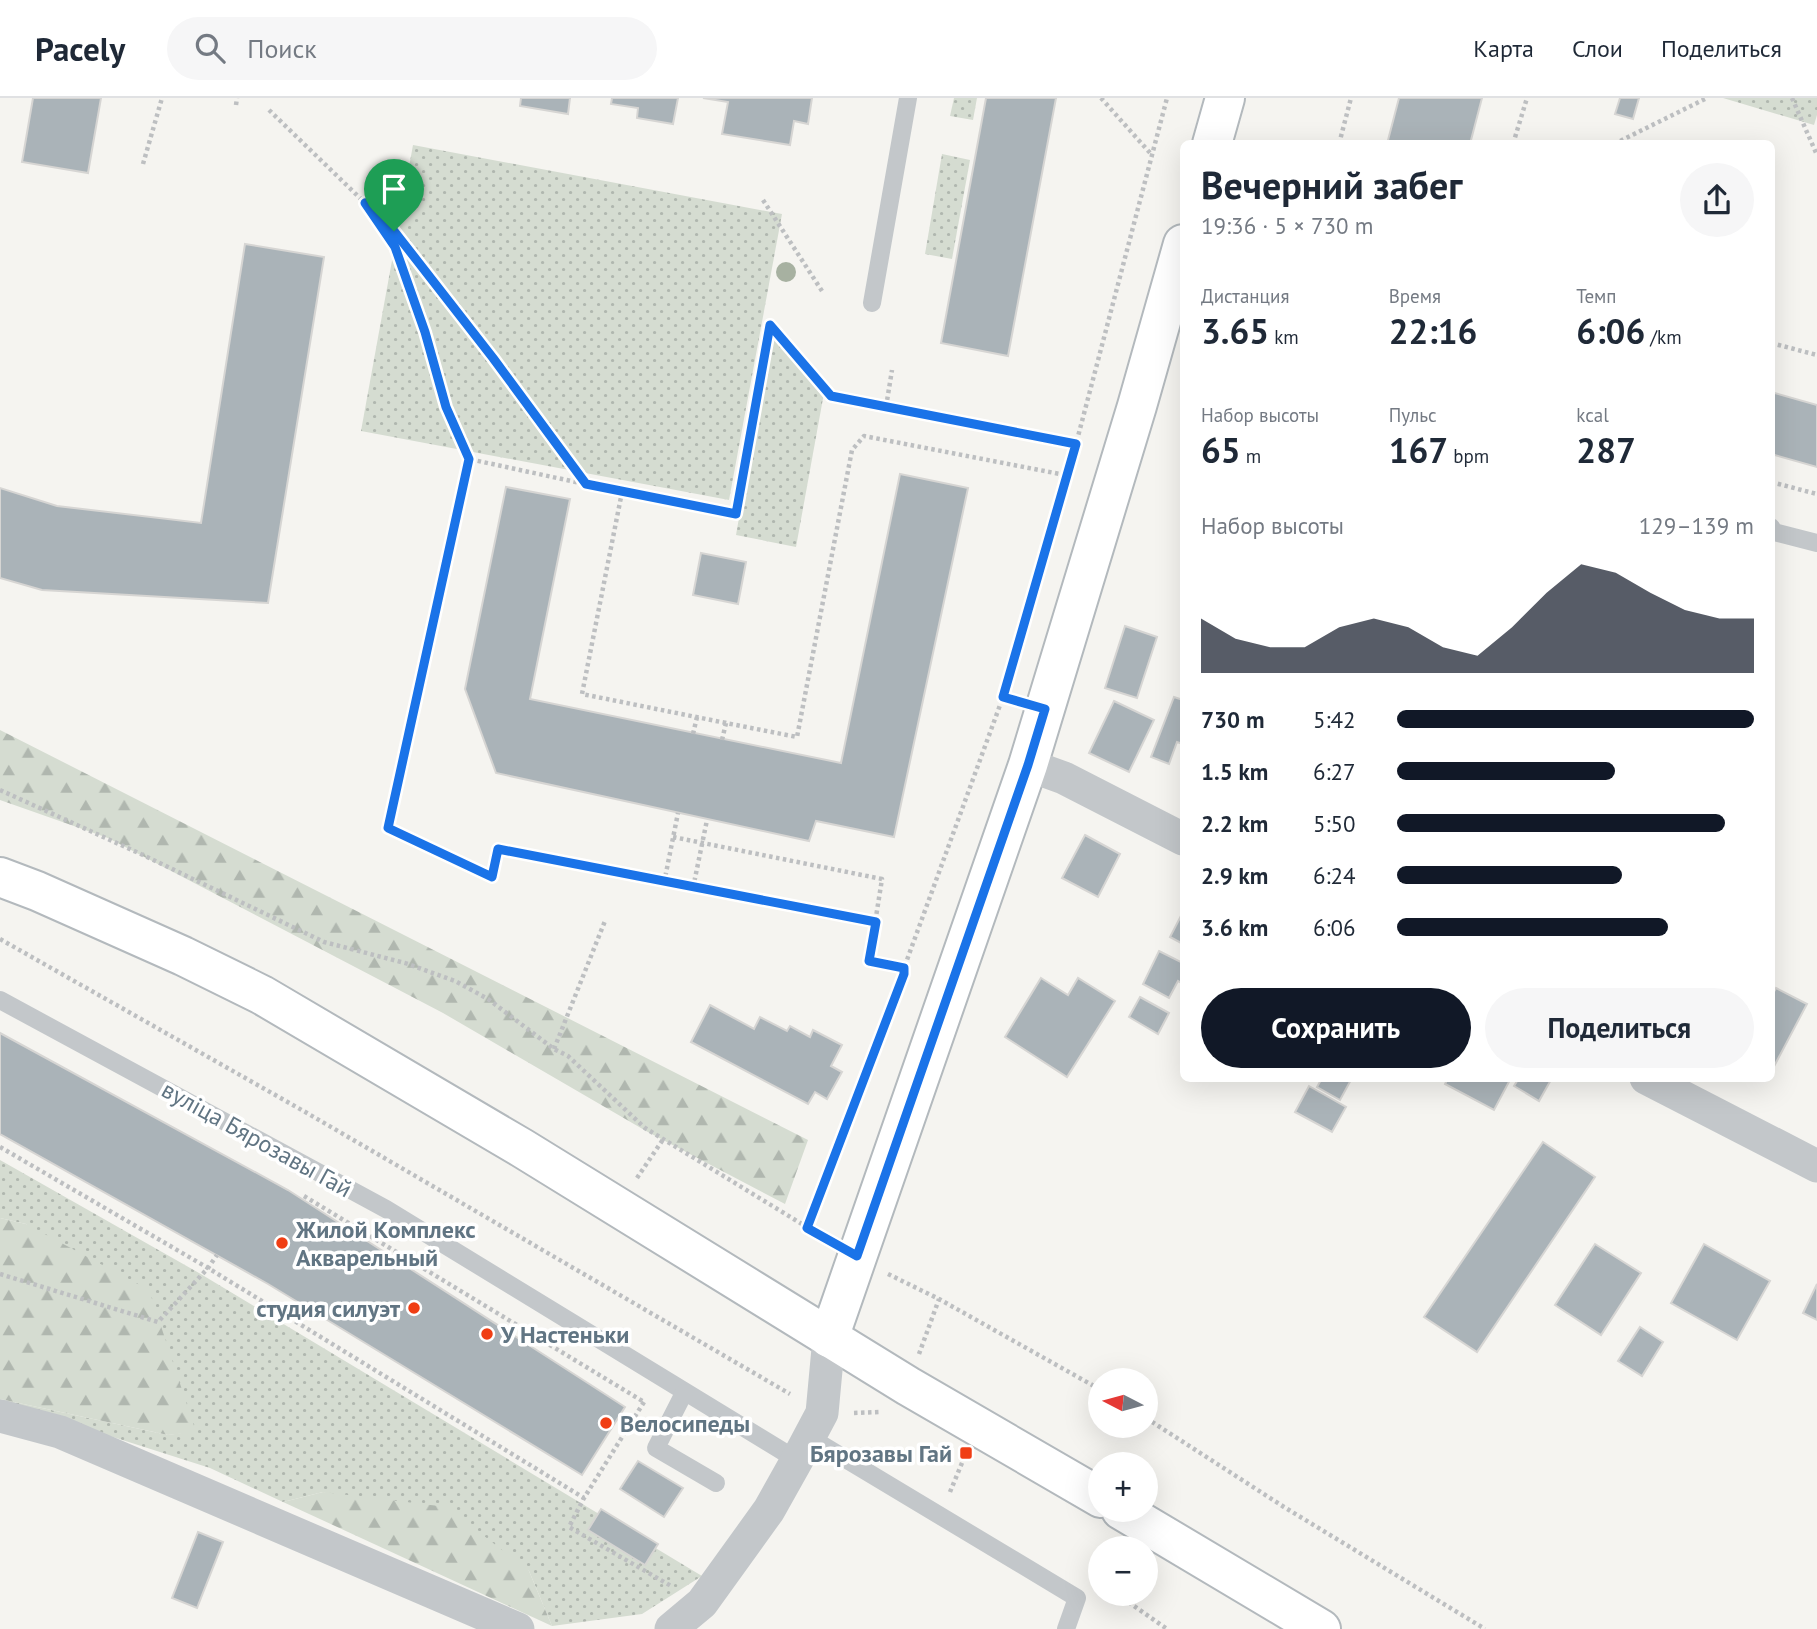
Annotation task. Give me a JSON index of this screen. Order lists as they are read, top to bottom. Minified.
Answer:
{"streets":{"lane":["вуліца Бярозавы Гай"]},"places":{"other":["Жилой Комплекс Акварельный","студия силуэт","У Настеньки","Велосипеды"],"transit":["Бярозавы Гай"]},"north":"left","page":{"header":"Pacely","search":"Поиск","nav":["Карта","Слои","Поделиться"],"heading":["Вечерний забег","19:36 · 5 × 730 m"],"stats":[["Дистанция","3.65 km"],["Время","22:16"],["Темп","6:06 /km"],["Набор высоты","65 m"],["Пульс","167 bpm"],["kcal","287"]],"chart":["Набор высоты","129–139 m"],"list":[{"name":"730 m","note":"5:42"},{"name":"1.5 km","note":"6:27"},{"name":"2.2 km","note":"5:50"},{"name":"2.9 km","note":"6:24"},{"name":"3.6 km","note":"6:06"}],"buttons":["Сохранить","Поделиться"],"map_buttons":["+","−"]}}
